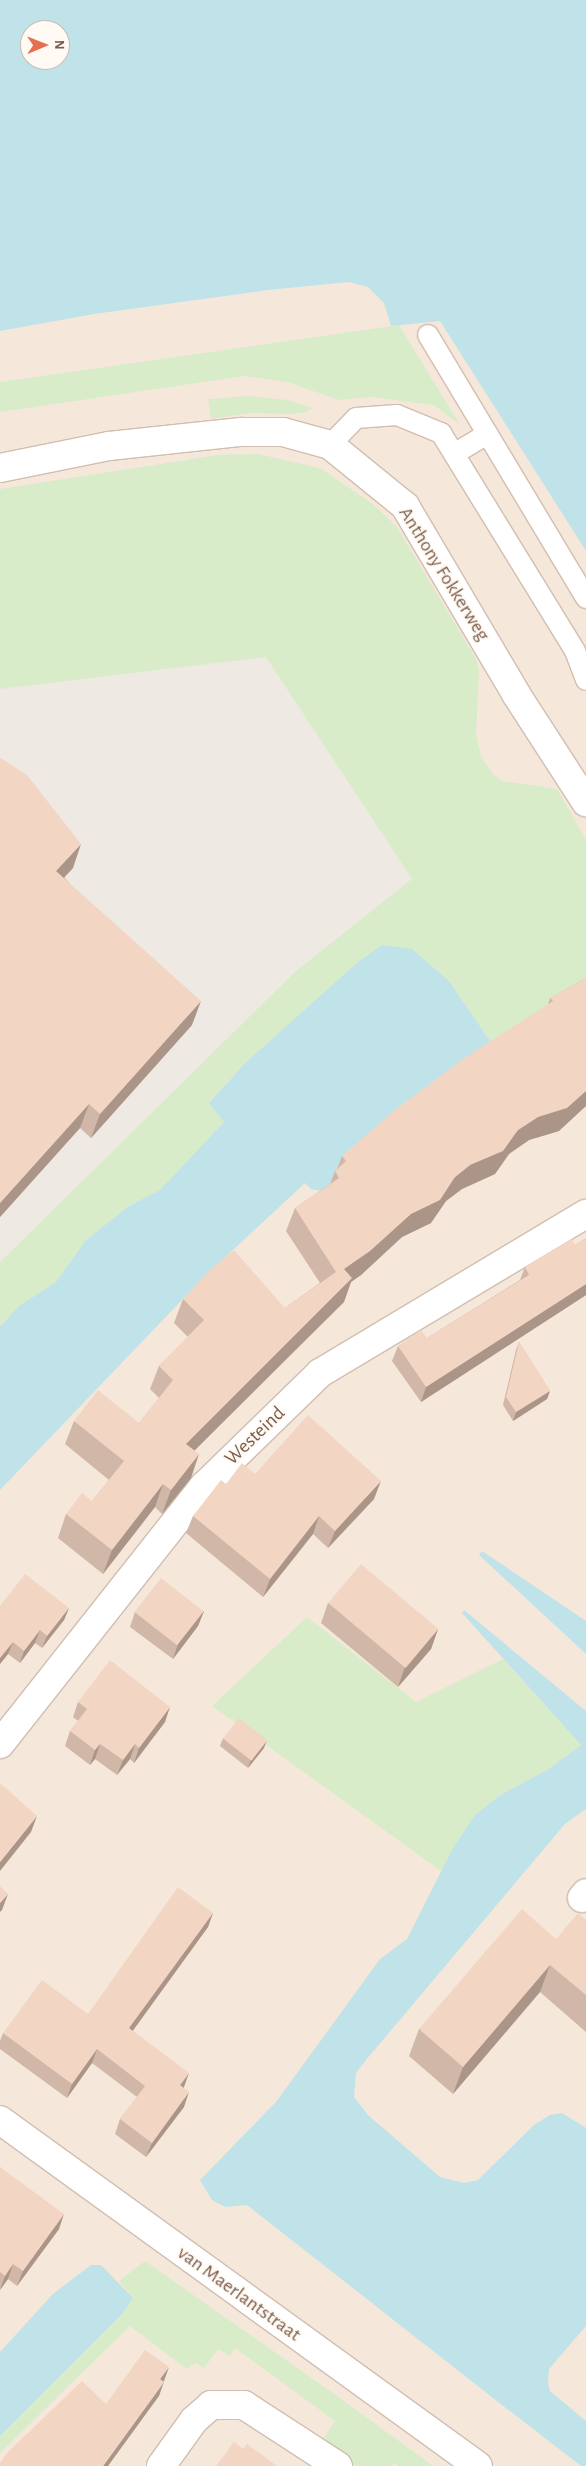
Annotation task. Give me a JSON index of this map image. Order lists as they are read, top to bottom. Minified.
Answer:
{"streets":{"street":["Anthony Fokkerweg","Westeind","van Maerlantstraat"]},"north":"right"}
